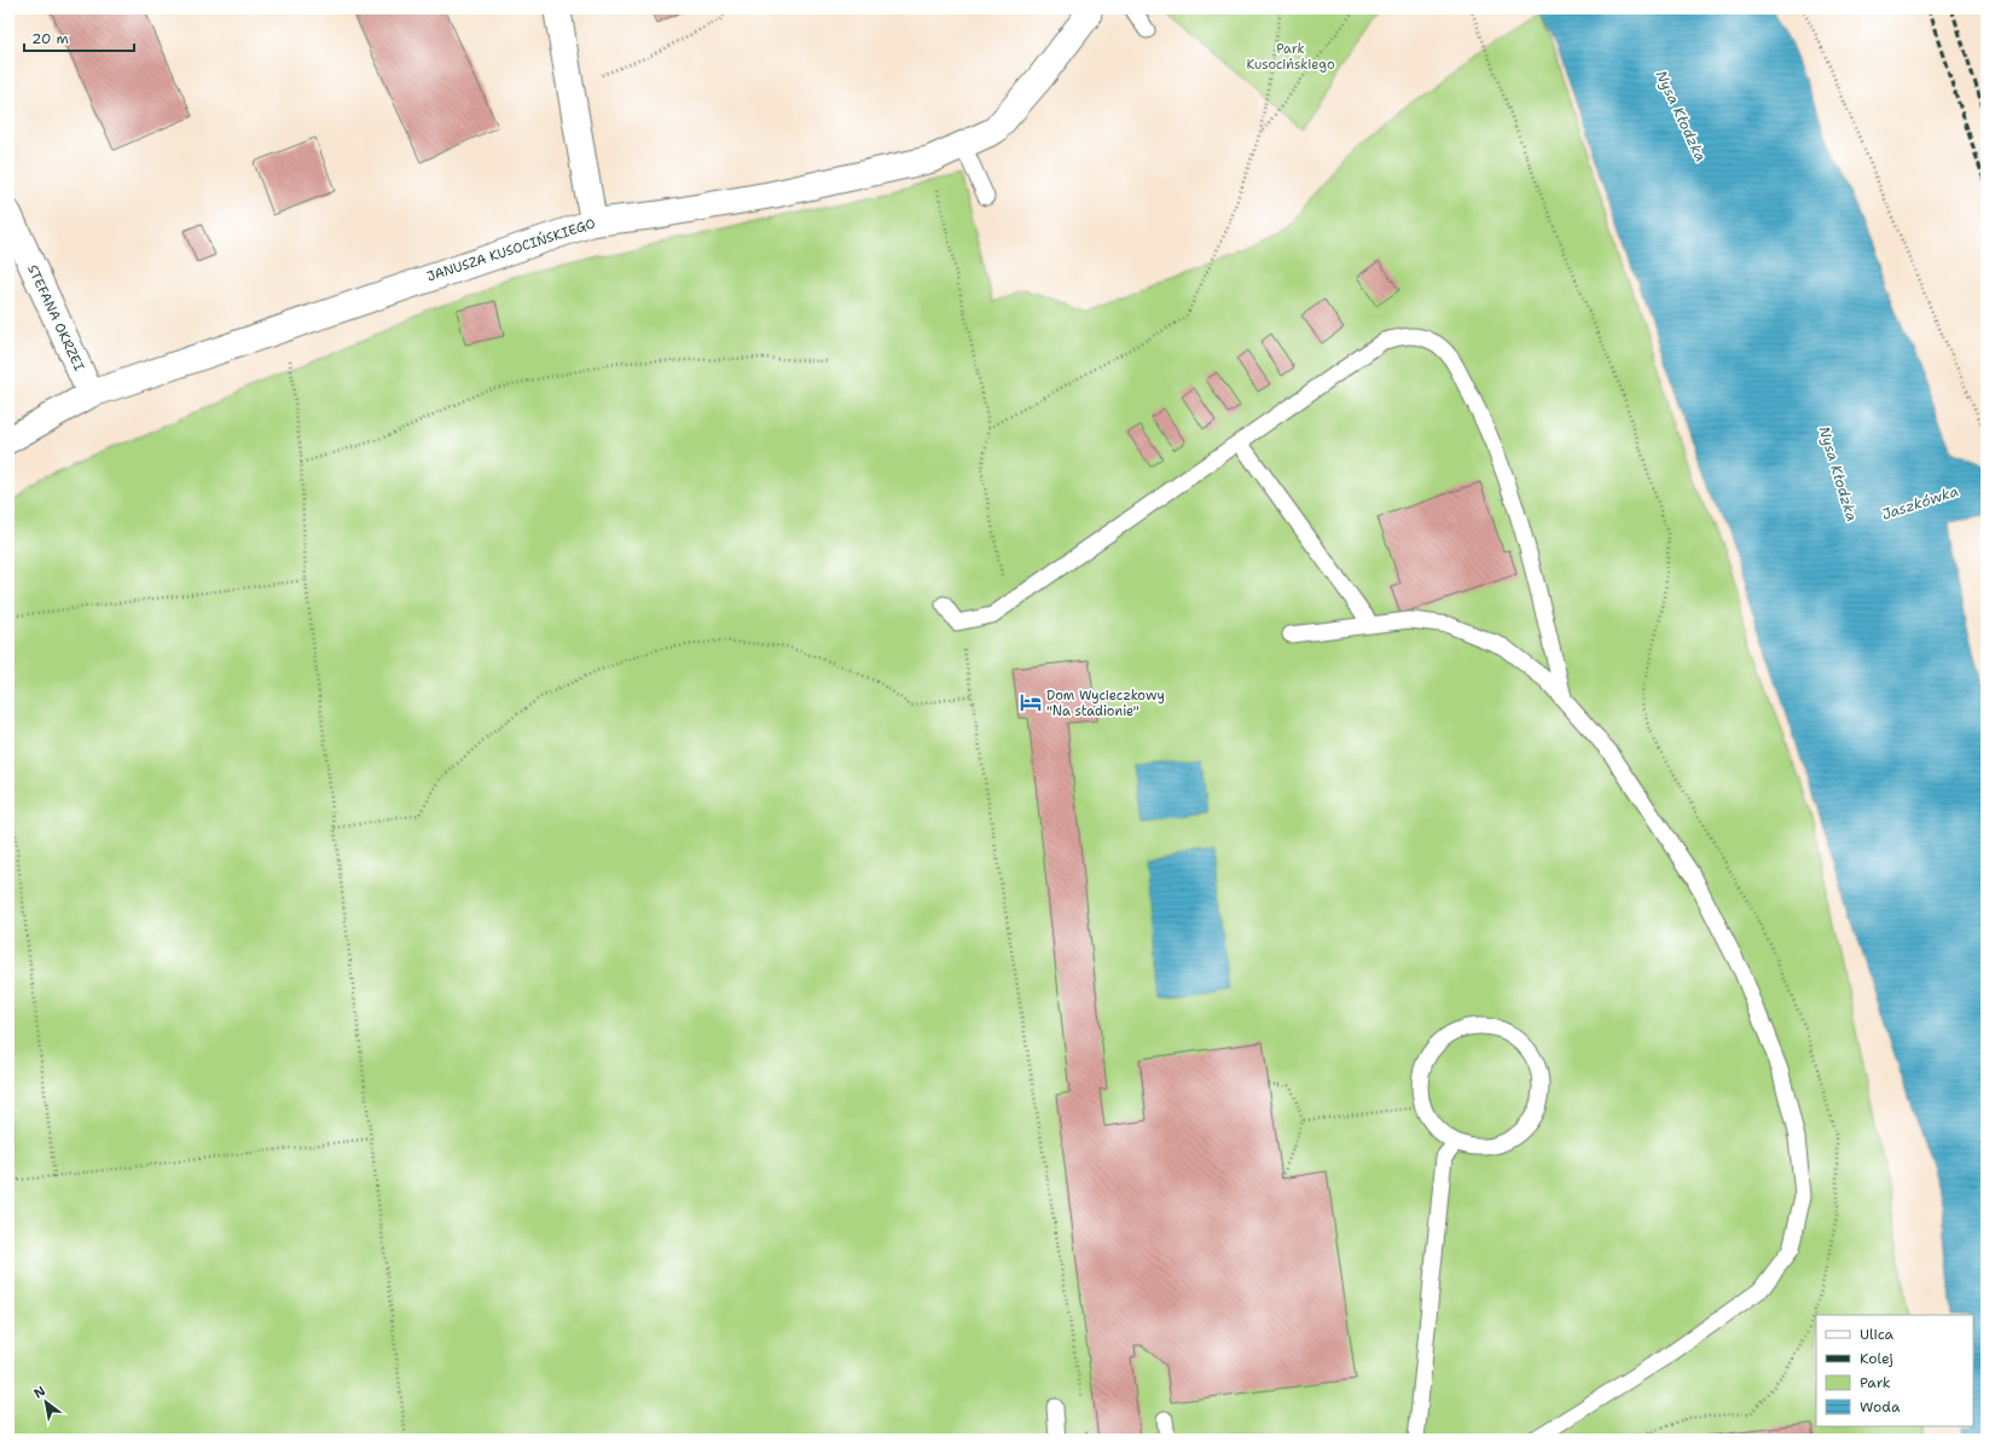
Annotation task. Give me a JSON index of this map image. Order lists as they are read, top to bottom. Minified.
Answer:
{"streets":{"street":["JANUSZA KUSOCIŃSKIEGO","STEFANA OKRZEI"]},"crossings":[["JANUSZA KUSOCIŃSKIEGO","STEFANA OKRZEI"]],"water":["Nysa Kłodzka","Jaszkówka"],"parks":["Park Kusocińskiego"],"places":{"hotel":["Dom Wycieczkowy \"Na stadionie\""]},"legend":["Ulica","Kolej","Park","Woda"],"scale_bar":"20 m","north":"top left"}
